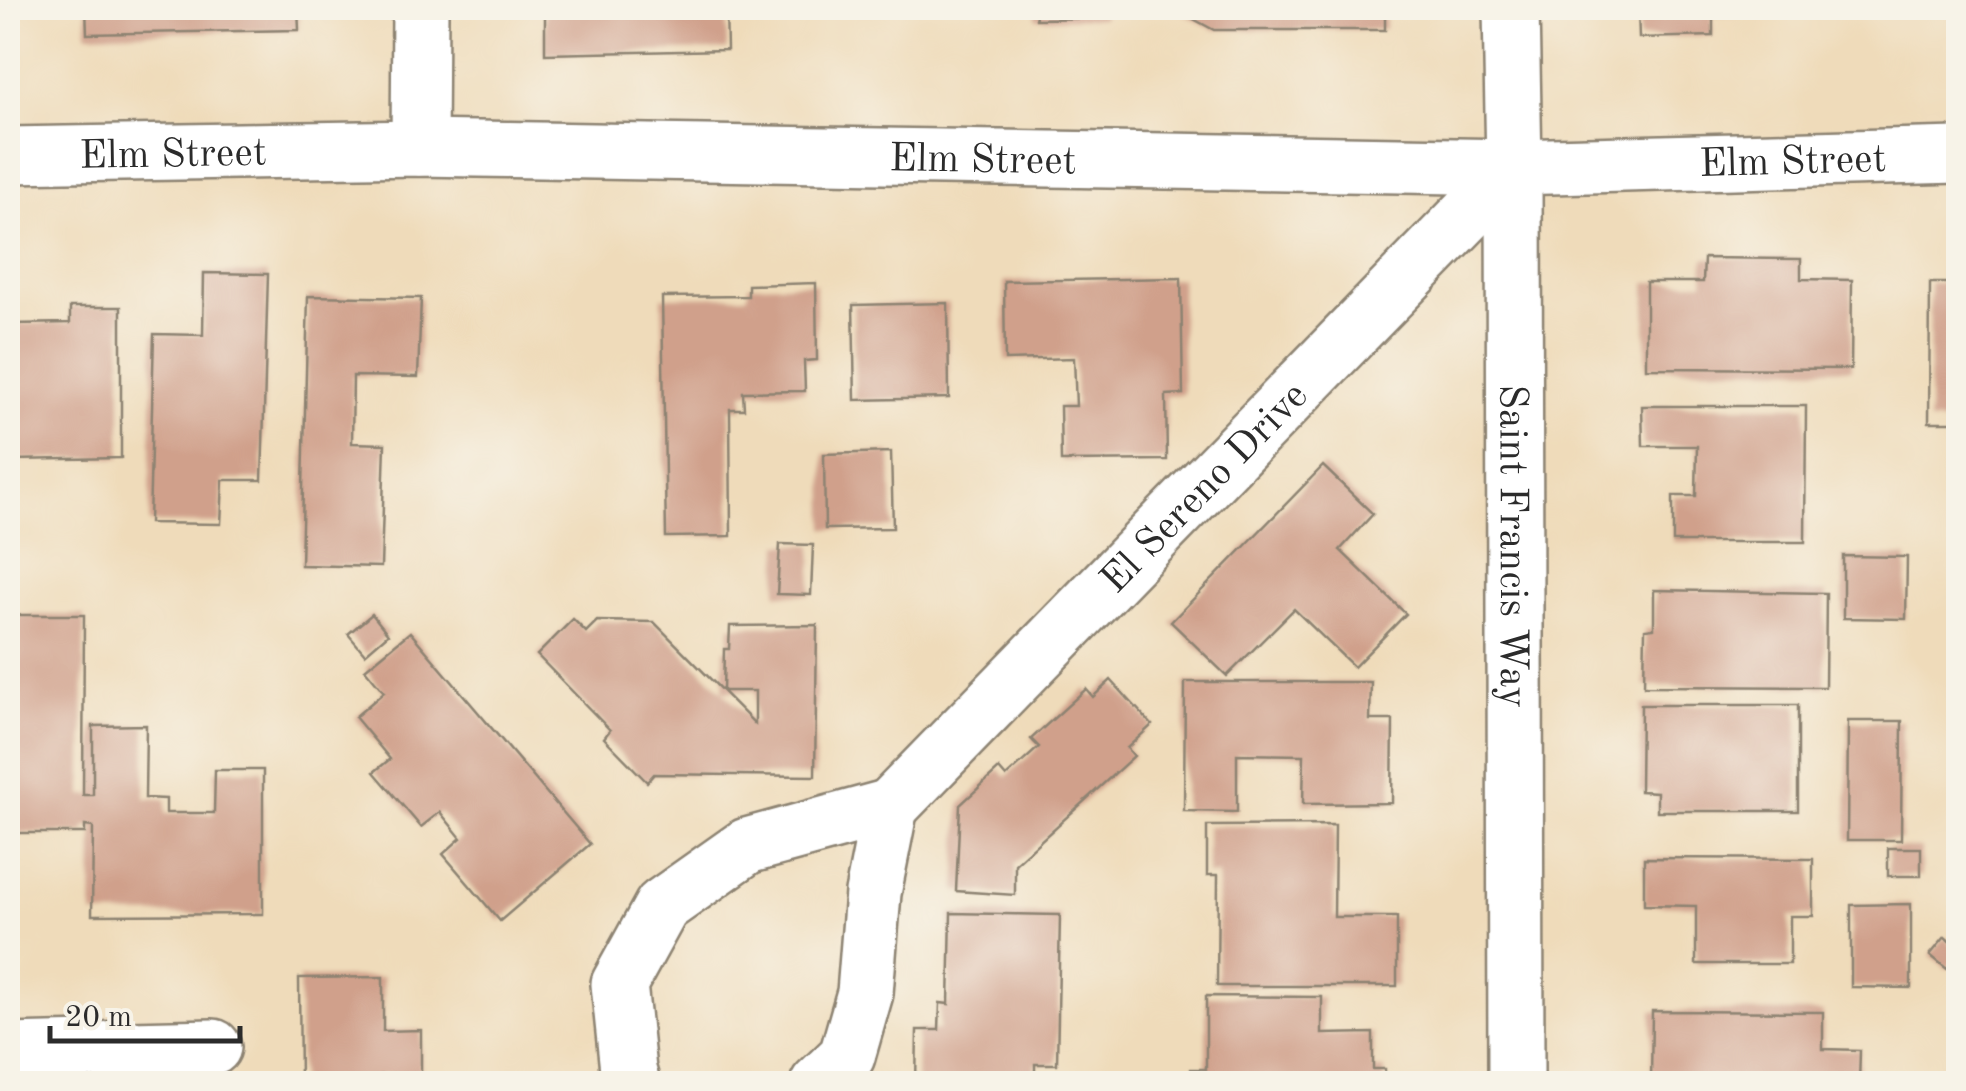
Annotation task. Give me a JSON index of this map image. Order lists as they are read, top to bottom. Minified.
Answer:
{"streets":{"street":["Elm Street","El Sereno Drive","Saint Francis Way"]},"crossings":[["Elm Street","El Sereno Drive"],["Elm Street","Saint Francis Way"],["El Sereno Drive","Saint Francis Way"]],"scale_bar":"20 m"}
